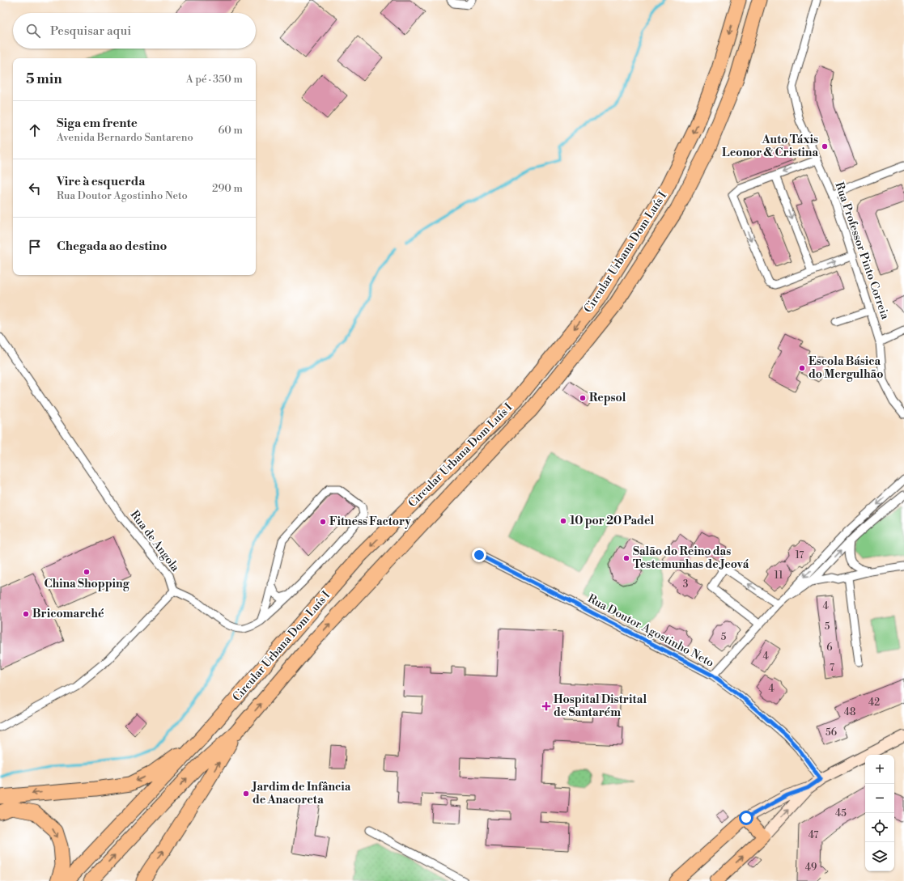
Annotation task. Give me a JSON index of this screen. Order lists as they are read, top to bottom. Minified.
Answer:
{"streets":{"highway":["Circular Urbana Dom Luís I"],"street":["Rua Professor Pinto Correia","Rua de Angola","Rua Doutor Agostinho Neto"]},"places":{"other":["Auto Táxis Leonor & Cristina","Escola Básica do Mergulhão","Repsol","10 por 20 Padel","Fitness Factory","Salão do Reino das Testemunhas de Jeová","China Shopping","Bricomarché","Jardim de Infância de Anacoreta"],"health":["Hospital Distrital de Santarém"]},"house_numbers":["17","11","3","4","5","5","6","4","7","4","42","48","56","45","47","49"],"page":{"search":"Pesquisar aqui","heading":["5 min","A pé · 350 m"],"list":[["Siga em frente","Avenida Bernardo Santareno","60 m"],["Vire à esquerda","Rua Doutor Agostinho Neto","290 m"],"Chegada ao destino"],"map_buttons":["+","−"]}}
